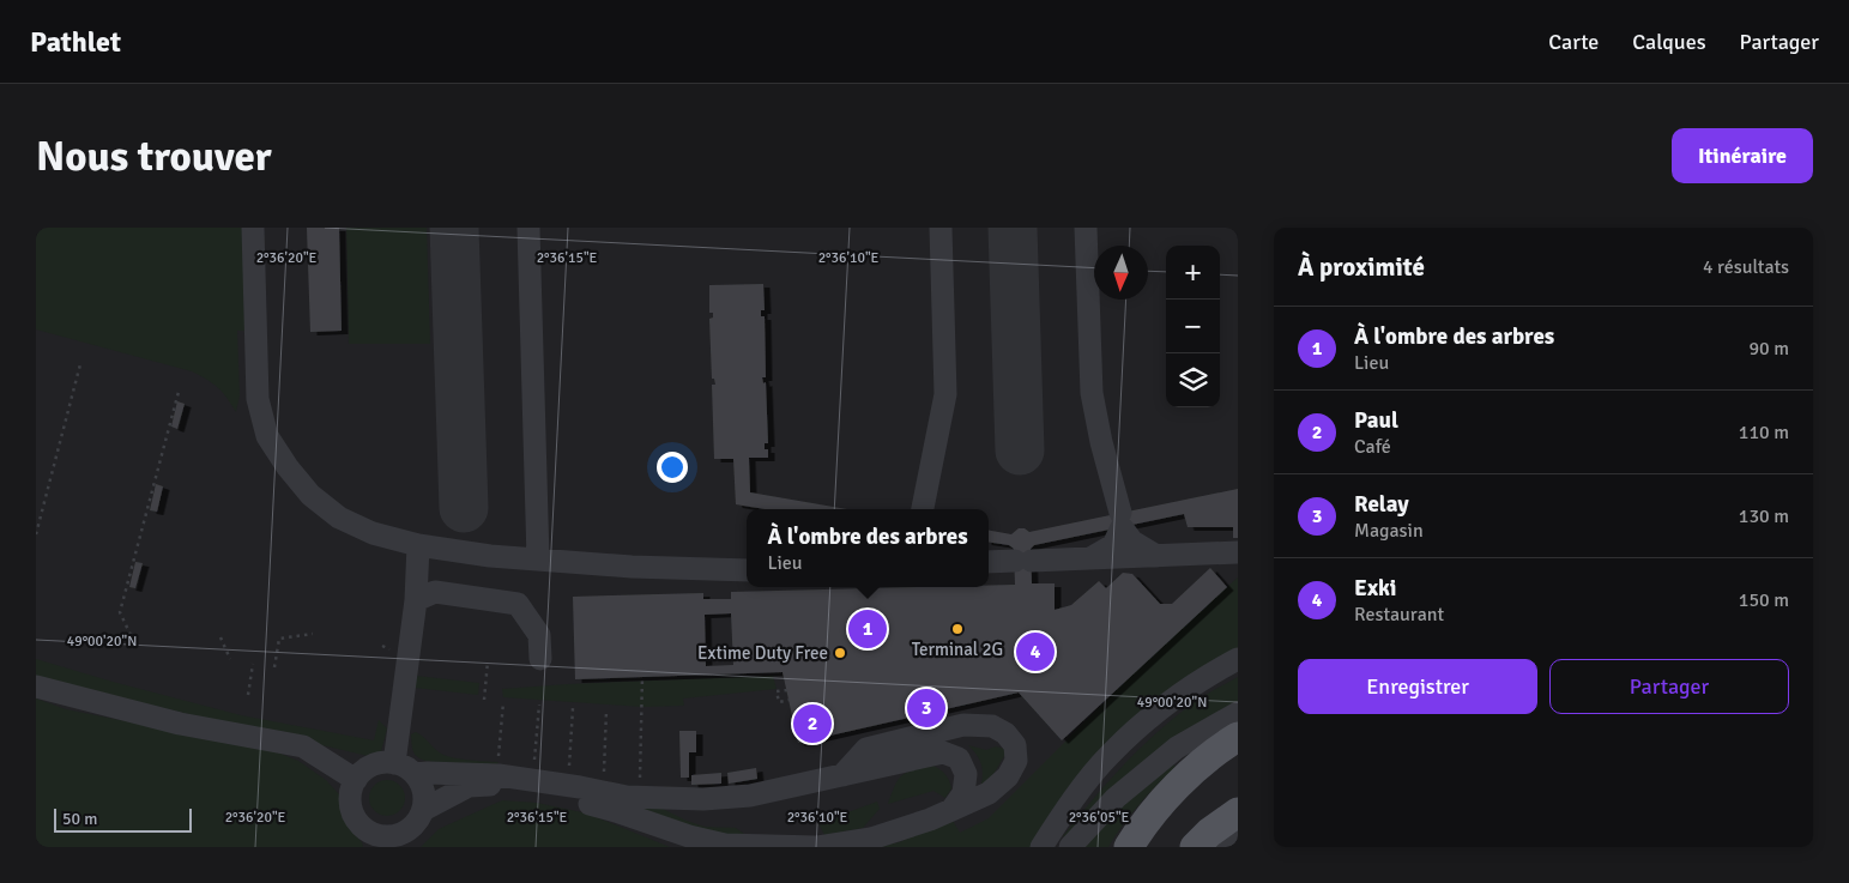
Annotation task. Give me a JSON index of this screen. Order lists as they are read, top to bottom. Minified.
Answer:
{"places":["Terminal 2G","Extime Duty Free"],"scale_bar":"50 m","north":"bottom","page":{"header":"Pathlet","nav":["Carte","Calques","Partager"],"buttons":["Itinéraire",["Enregistrer","Partager"]],"title":"Nous trouver","heading":["À proximité","4 résultats"],"map_buttons":["+","−"],"list":[{"mark":"1","name":"À l'ombre des arbres","note":"Lieu","value":"90 m"},{"mark":"2","name":"Paul","note":"Café","value":"110 m"},{"mark":"3","name":"Relay","note":"Magasin","value":"130 m"},{"mark":"4","name":"Exki","note":"Restaurant","value":"150 m"}],"popup":["À l'ombre des arbres","Lieu"],"pins":["1","4","3","2"],"scale":"50 m"},"coordinates":["2°36'20\"E","2°36'15\"E","2°36'10\"E","49°00'20\"N","2°36'05\"E"]}
